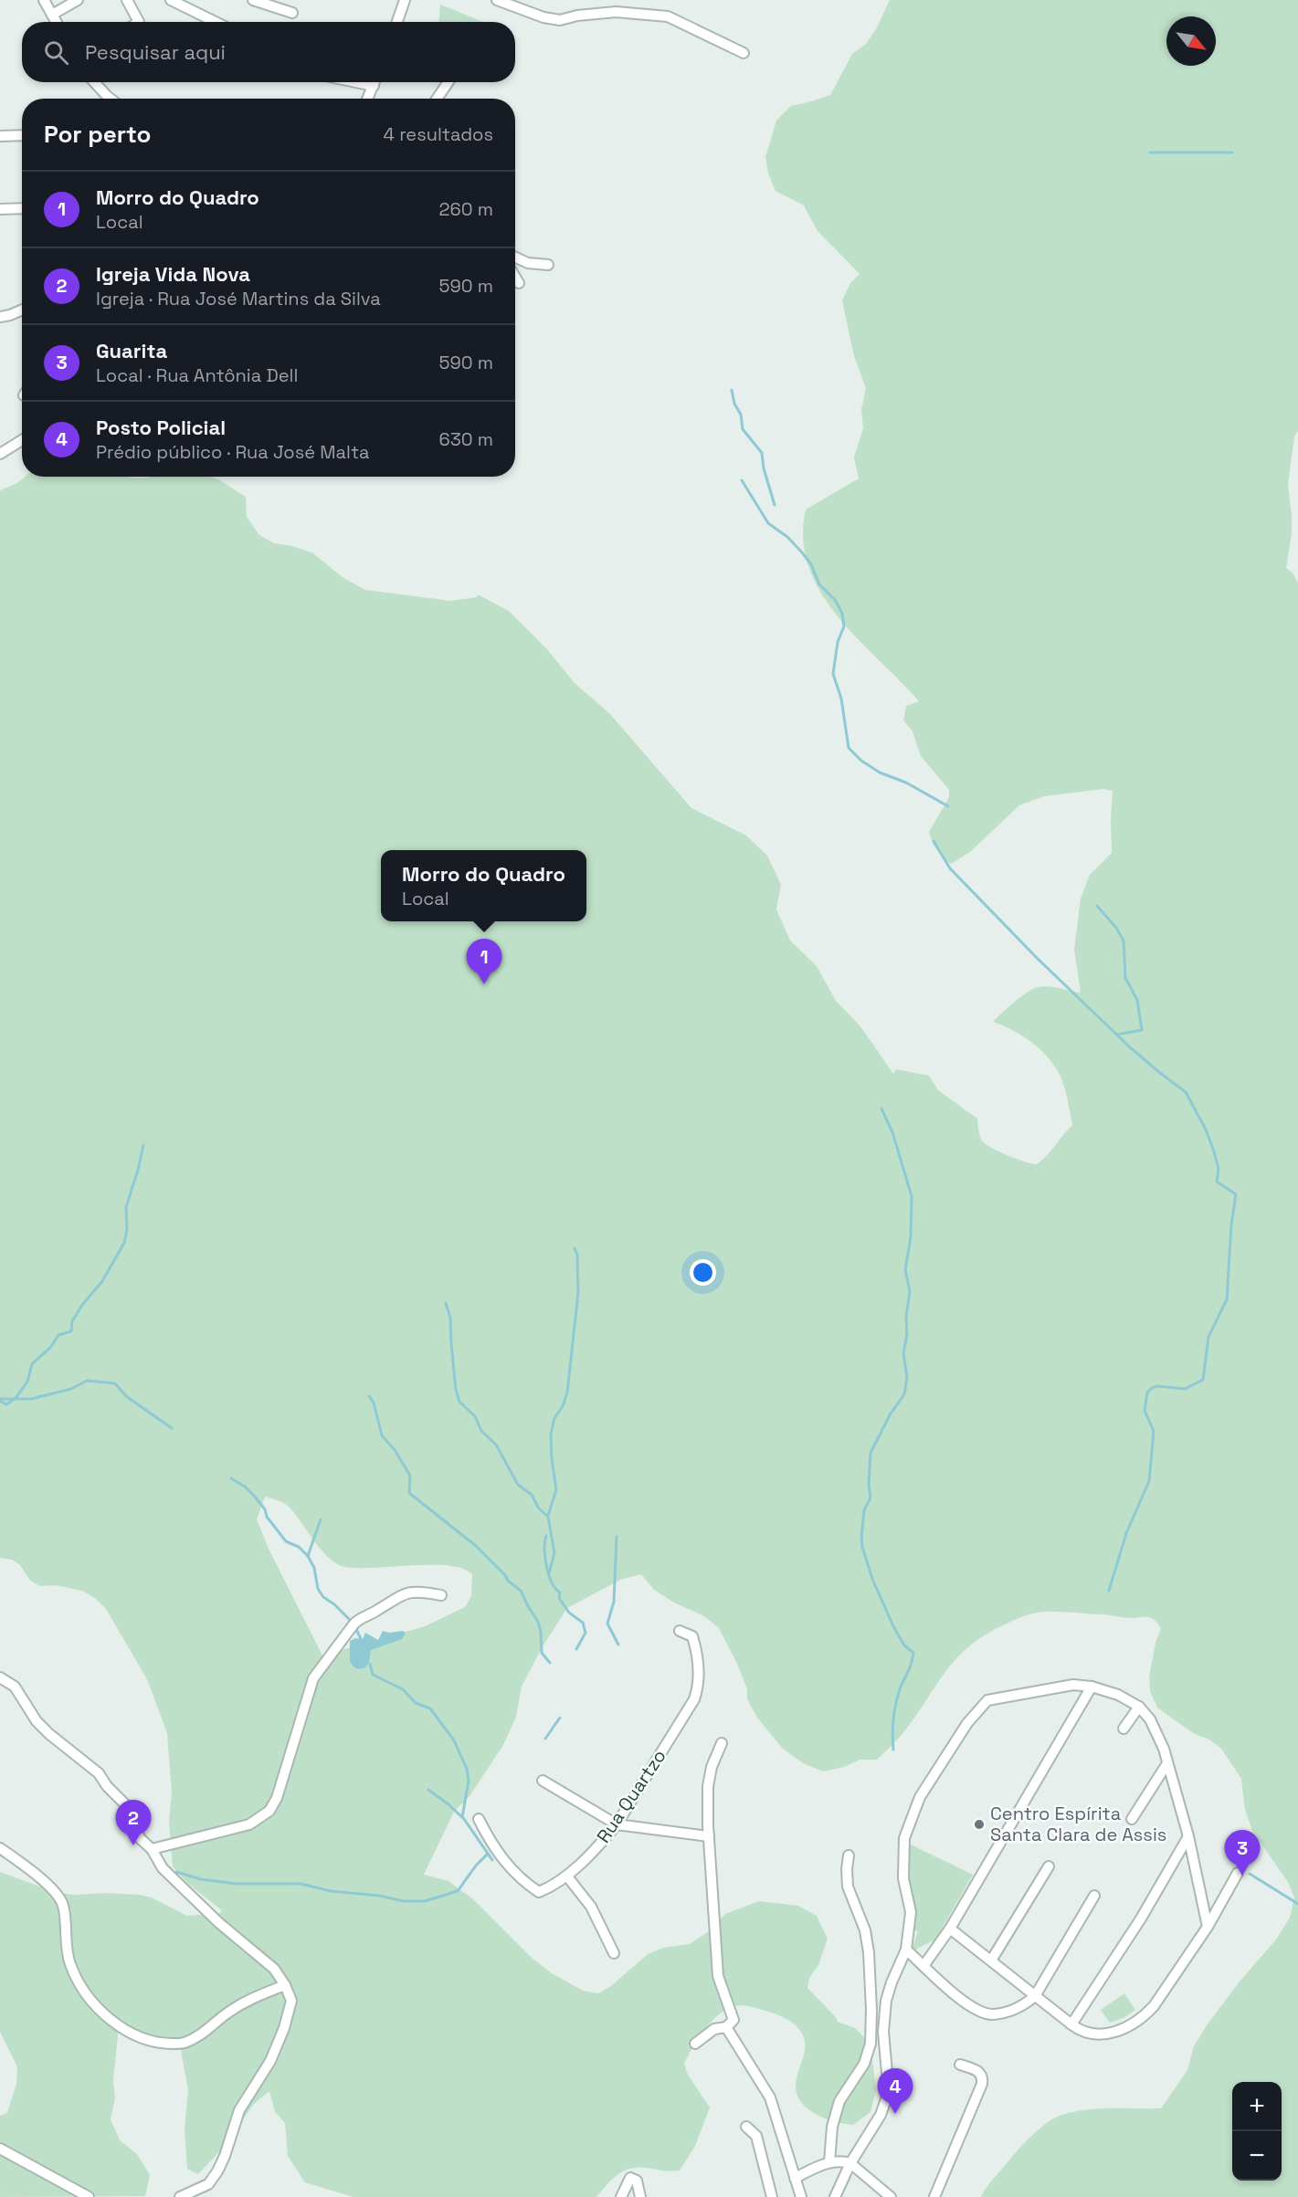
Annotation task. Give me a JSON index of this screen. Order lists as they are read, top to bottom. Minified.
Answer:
{"streets":{"street":["Rua Quartzo"]},"places":["Centro Espírita Santa Clara de Assis"],"north":"bottom right","page":{"search":"Pesquisar aqui","heading":["Por perto","4 resultados"],"list":[{"mark":"1","name":"Morro do Quadro","note":"Local","value":"260 m"},{"mark":"2","name":"Igreja Vida Nova","note":"Igreja · Rua José Martins da Silva","value":"590 m"},{"mark":"3","name":"Guarita","note":"Local · Rua Antônia Dell","value":"590 m"},{"mark":"4","name":"Posto Policial","note":"Prédio público · Rua José Malta","value":"630 m"}],"popup":["Morro do Quadro","Local"],"pins":["1","2","3","4"],"map_buttons":["+","−"]}}
